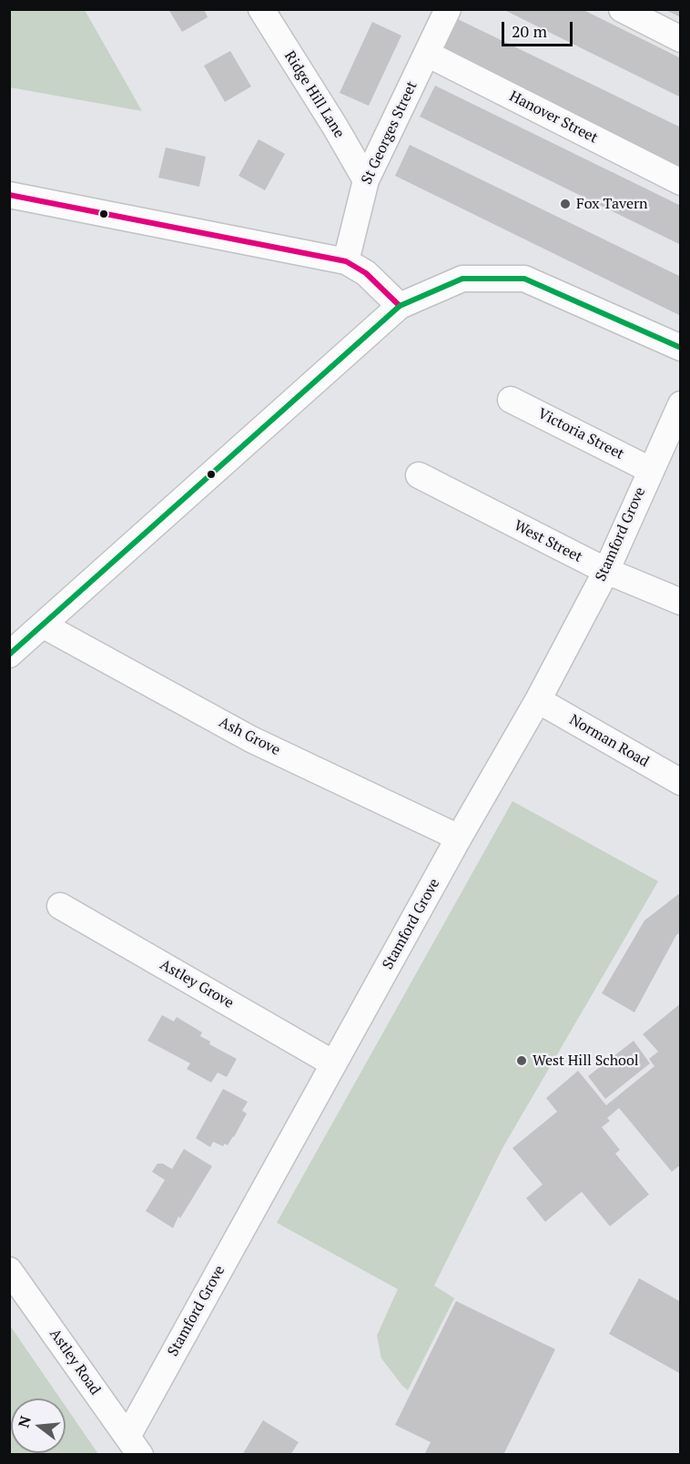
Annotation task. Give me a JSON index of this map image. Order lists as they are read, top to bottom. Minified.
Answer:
{"streets":{"street":["Ridge Hill Lane","Hanover Street","St Georges Street","Victoria Street","Stamford Grove","West Street","Ash Grove","Norman Road","Astley Grove","Astley Road"]},"crossings":[["Ridge Hill Lane","St Georges Street"],["Hanover Street","St Georges Street"],["Victoria Street","Stamford Grove"],["Stamford Grove","West Street"],["Stamford Grove","Ash Grove"],["Stamford Grove","Norman Road"],["Stamford Grove","Astley Grove"],["Stamford Grove","Astley Road"]],"places":["Fox Tavern","West Hill School"],"scale_bar":"20 m","north":"left"}
